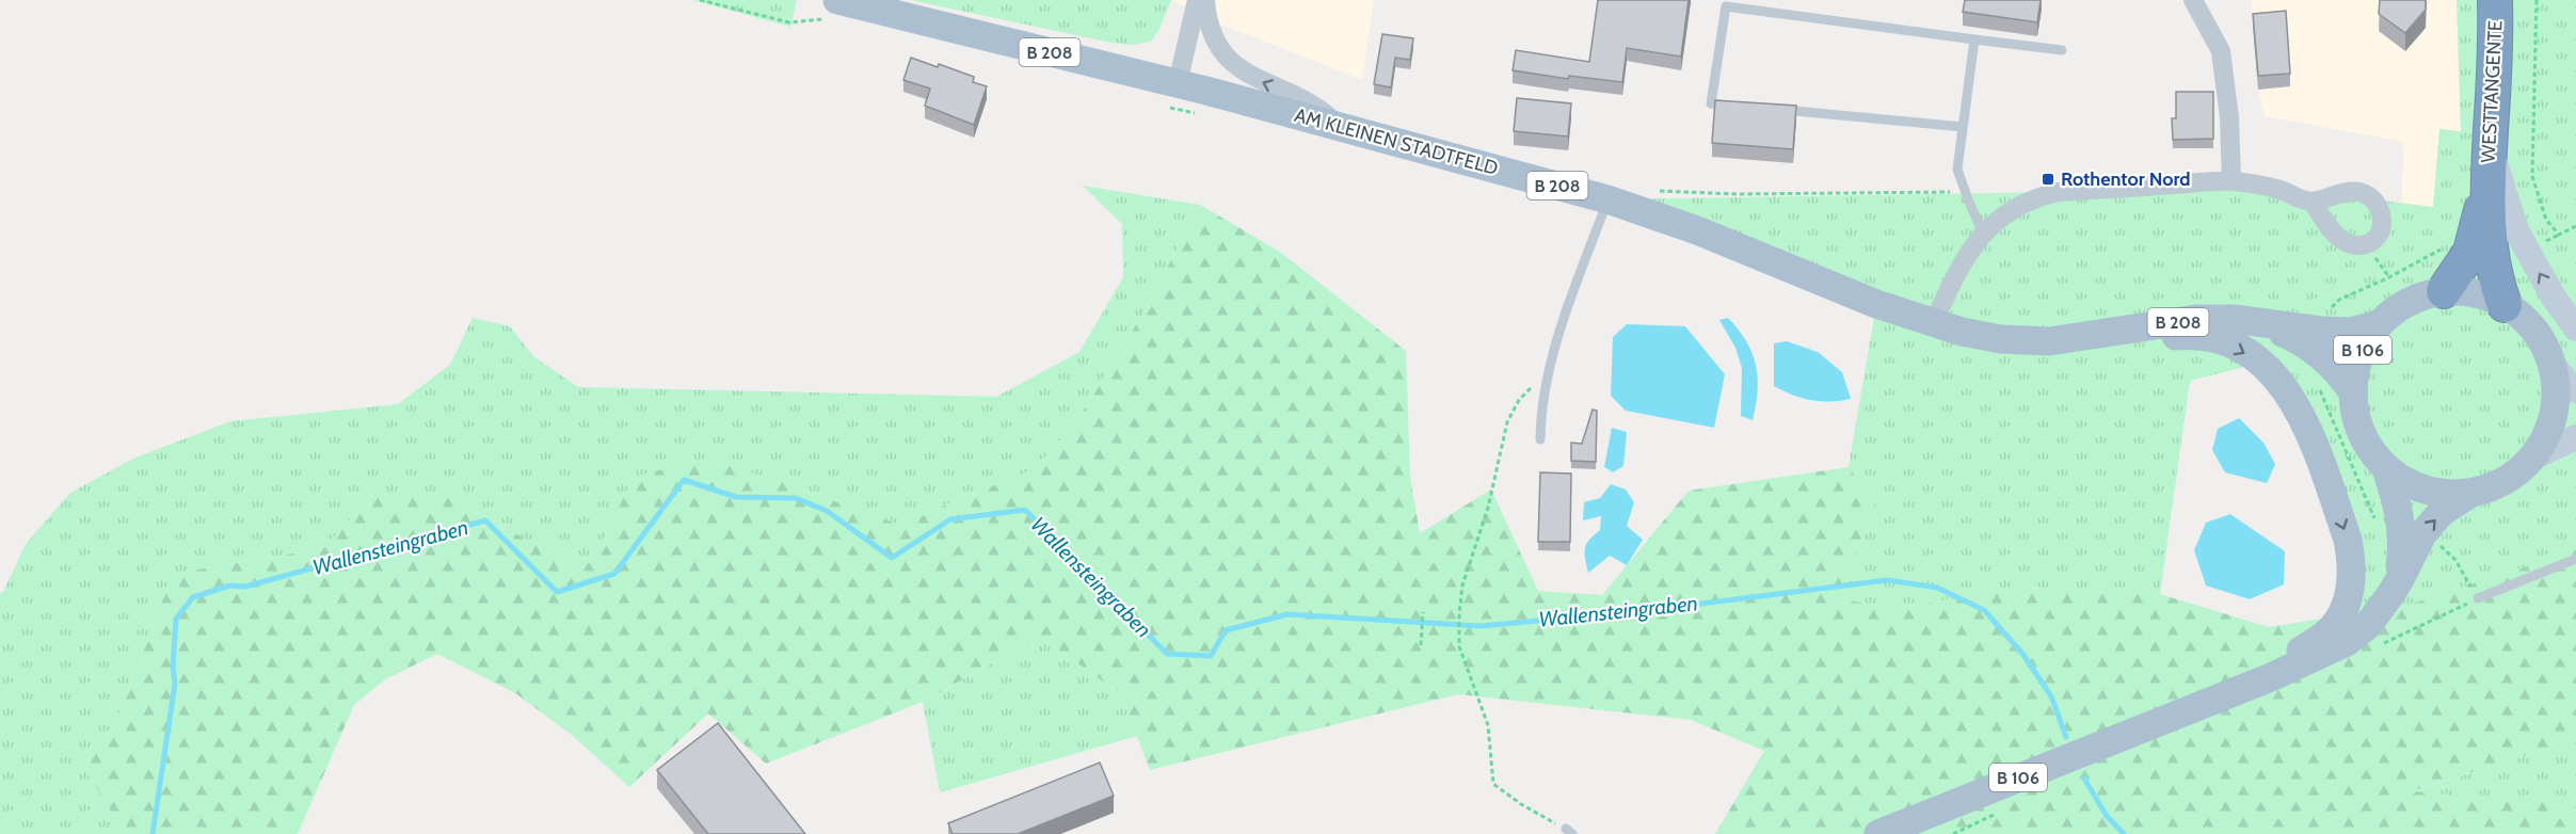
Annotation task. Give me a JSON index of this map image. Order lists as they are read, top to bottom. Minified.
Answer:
{"streets":{"highway":["WESTTANGENTE"],"main road":["B 208","AM KLEINEN STADTFELD","B 106"]},"crossings":[["B 208","WESTTANGENTE"],["B 208","AM KLEINEN STADTFELD"],["B 208","B 106"],["WESTTANGENTE","B 106"],["AM KLEINEN STADTFELD","B 106"]],"water":["Wallensteingraben"],"places":{"transit":["Rothentor Nord"]}}
